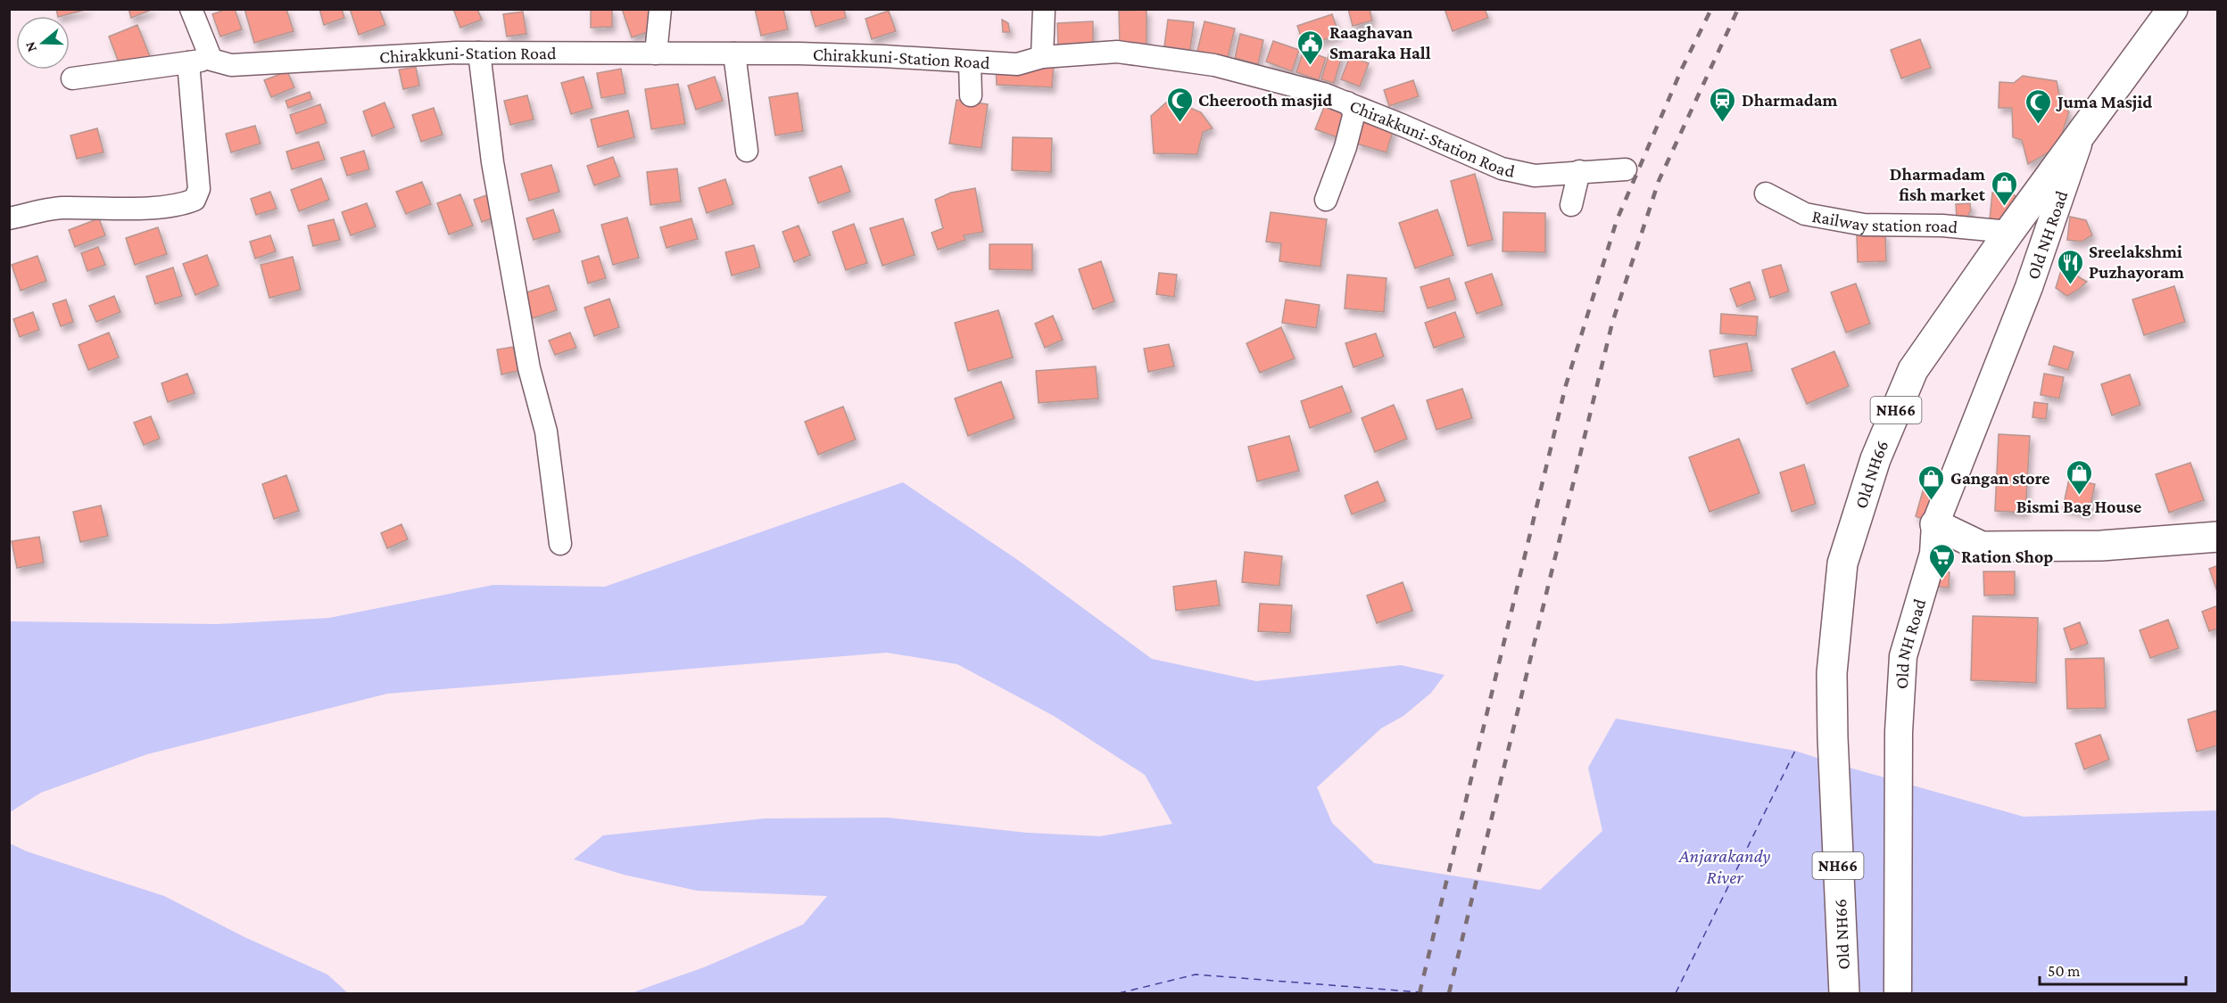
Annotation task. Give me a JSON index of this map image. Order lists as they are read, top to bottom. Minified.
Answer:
{"streets":{"main road":["NH66","Old NH66"],"street":["Chirakkuni-Station Road","Railway station road","Old NH Road"]},"crossings":[["Railway station road","Old NH66"],["Old NH Road","Old NH66"]],"water":["Anjarakandy River"],"places":{"public building":["Raaghavan Smaraka Hall"],"mosque":["Cheerooth masjid","Juma Masjid"],"station":["Dharmadam"],"shop":["Dharmadam fish market","Bismi Bag House","Gangan store"],"restaurant":["Sreelakshmi Puzhayoram"],"supermarket":["Ration Shop"]},"scale_bar":"50 m","north":"left"}
